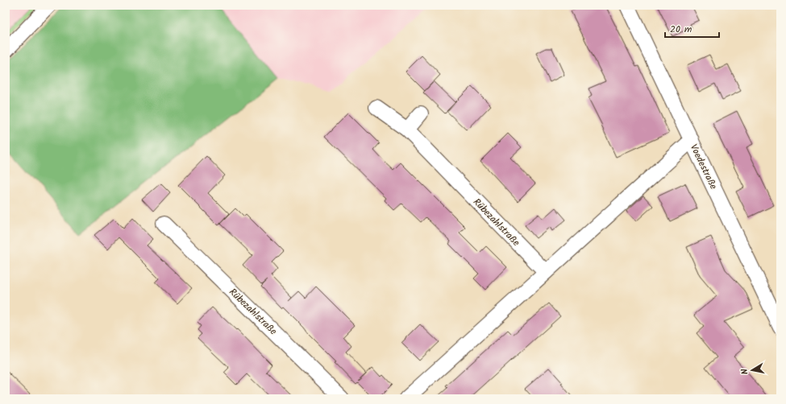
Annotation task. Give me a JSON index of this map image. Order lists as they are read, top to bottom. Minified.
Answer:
{"streets":{"street":["Voedestraße","Rübezahlstraße"]},"scale_bar":"20 m","north":"left"}
